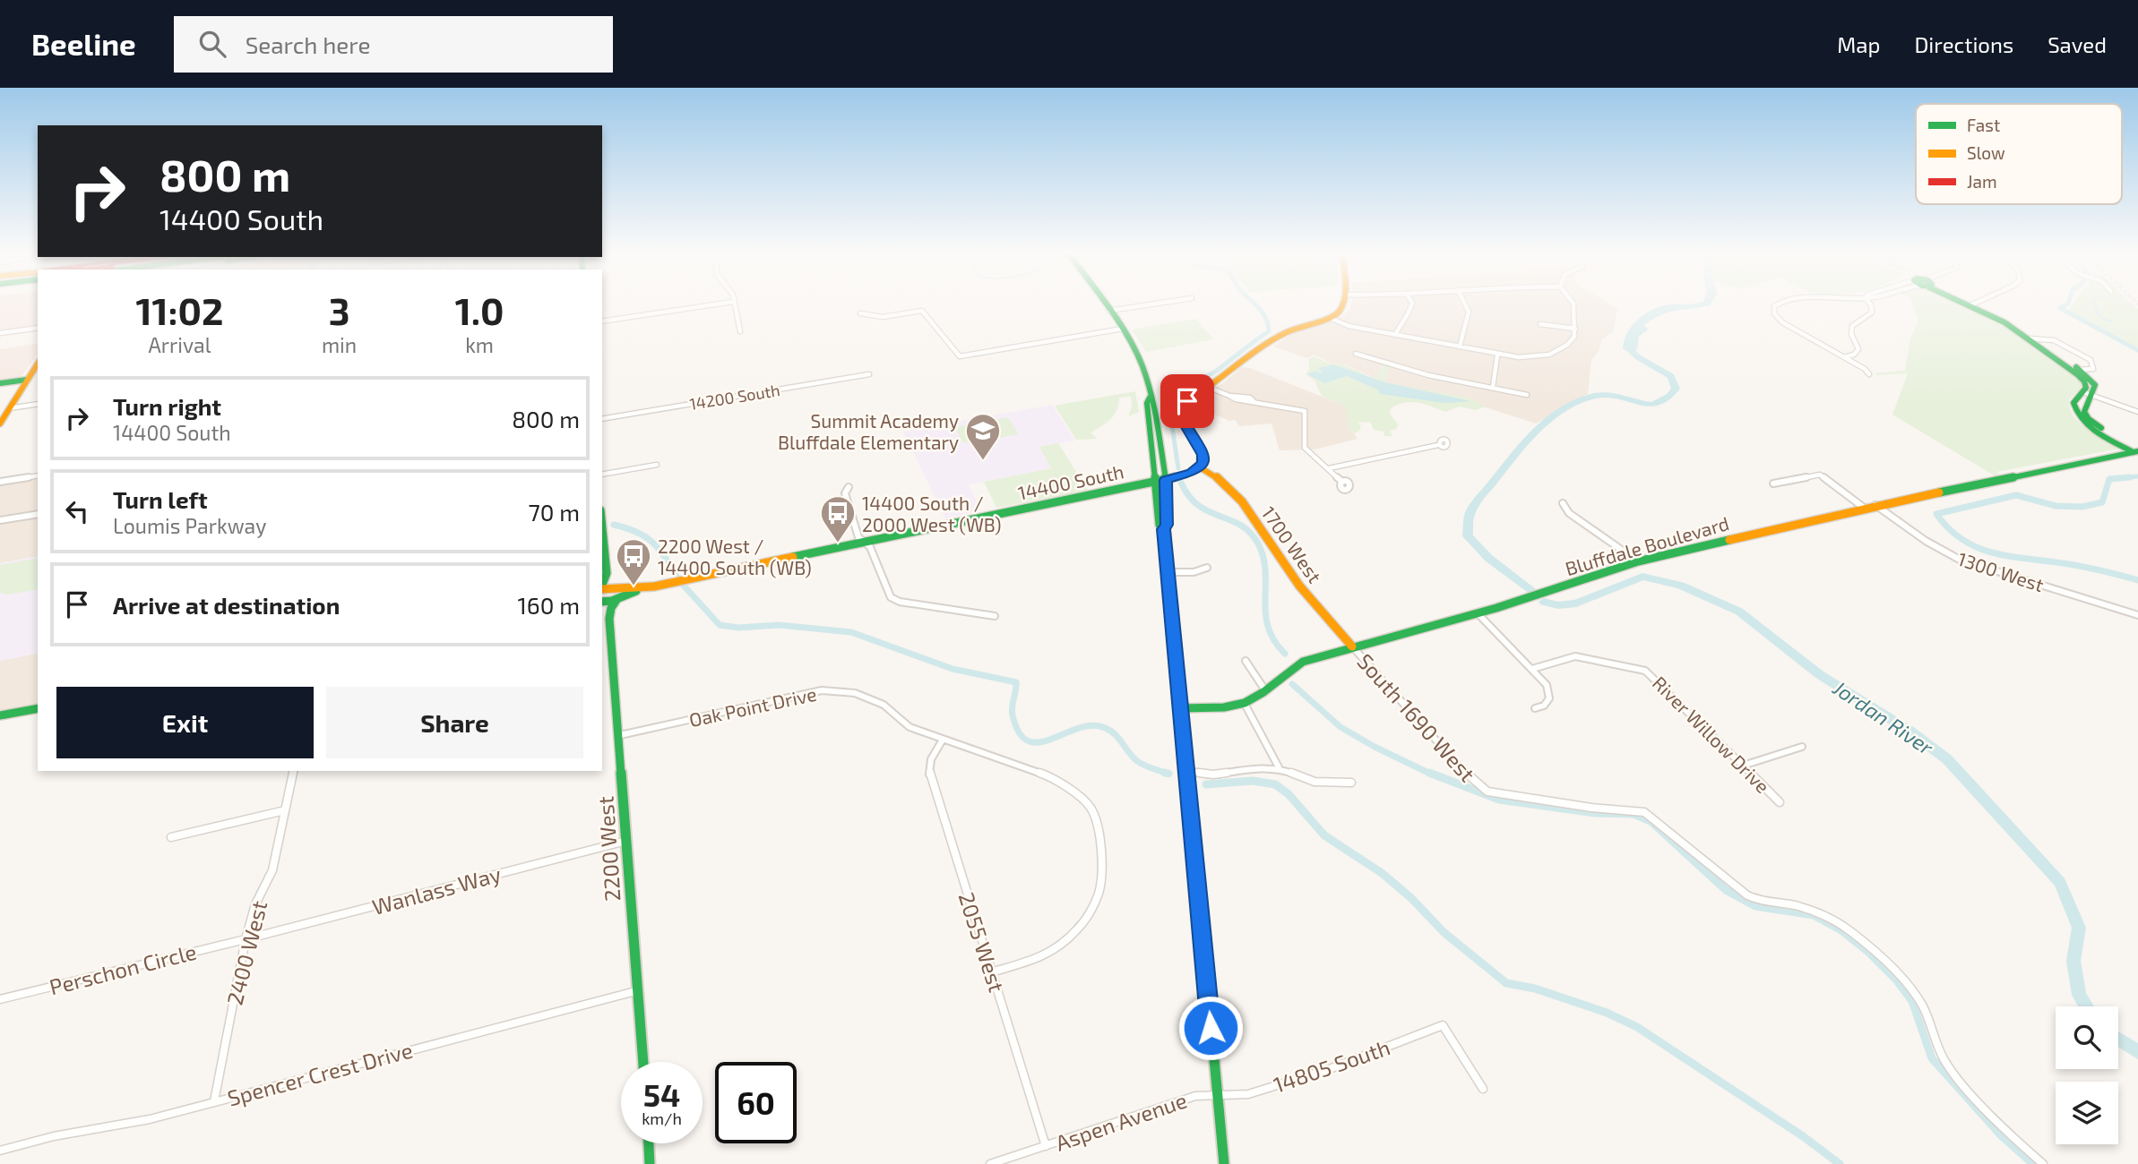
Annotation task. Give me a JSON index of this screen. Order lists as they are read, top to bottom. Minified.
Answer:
{"streets":{"main road":["14400 South","1700 West","Bluffdale Boulevard","2200 West"],"street":["14200 South","1300 West","Oak Point Drive","South 1690 West","River Willow Drive","Wanlass Way","2055 West","2400 West","Perschon Circle","14805 South","Spencer Crest Drive","Aspen Avenue"]},"crossings":[["14400 South","1700 West"],["14400 South","2200 West"],["1700 West","Bluffdale Boulevard"],["1700 West","South 1690 West"],["Bluffdale Boulevard","1300 West"],["Bluffdale Boulevard","South 1690 West"],["Oak Point Drive","2200 West"],["Oak Point Drive","2055 West"],["2200 West","Wanlass Way"],["2200 West","Spencer Crest Drive"],["Wanlass Way","2400 West"],["Wanlass Way","Perschon Circle"],["2055 West","Aspen Avenue"],["2400 West","Perschon Circle"],["2400 West","Spencer Crest Drive"],["14805 South","Aspen Avenue"]],"water":["Jordan River"],"places":{"school or university":["Summit Academy Bluffdale Elementary"],"bus stop":["14400 South / 2000 West (WB)","2200 West / 14400 South (WB)"]},"legend":["Fast","Slow","Jam"],"page":{"header":"Beeline","search":"Search here","nav":["Map","Directions","Saved"],"turn":["800 m","14400 South"],"eta":["11:02","Arrival","3","min","1.0","km"],"list":[{"name":"Turn right","note":"14400 South","value":"800 m"},{"name":"Turn left","note":"Loumis Parkway","value":"70 m"},{"name":"Arrive at destination","value":"160 m"}],"buttons":["Exit","Share"],"speed":"54 km/h","limit":"60"}}
